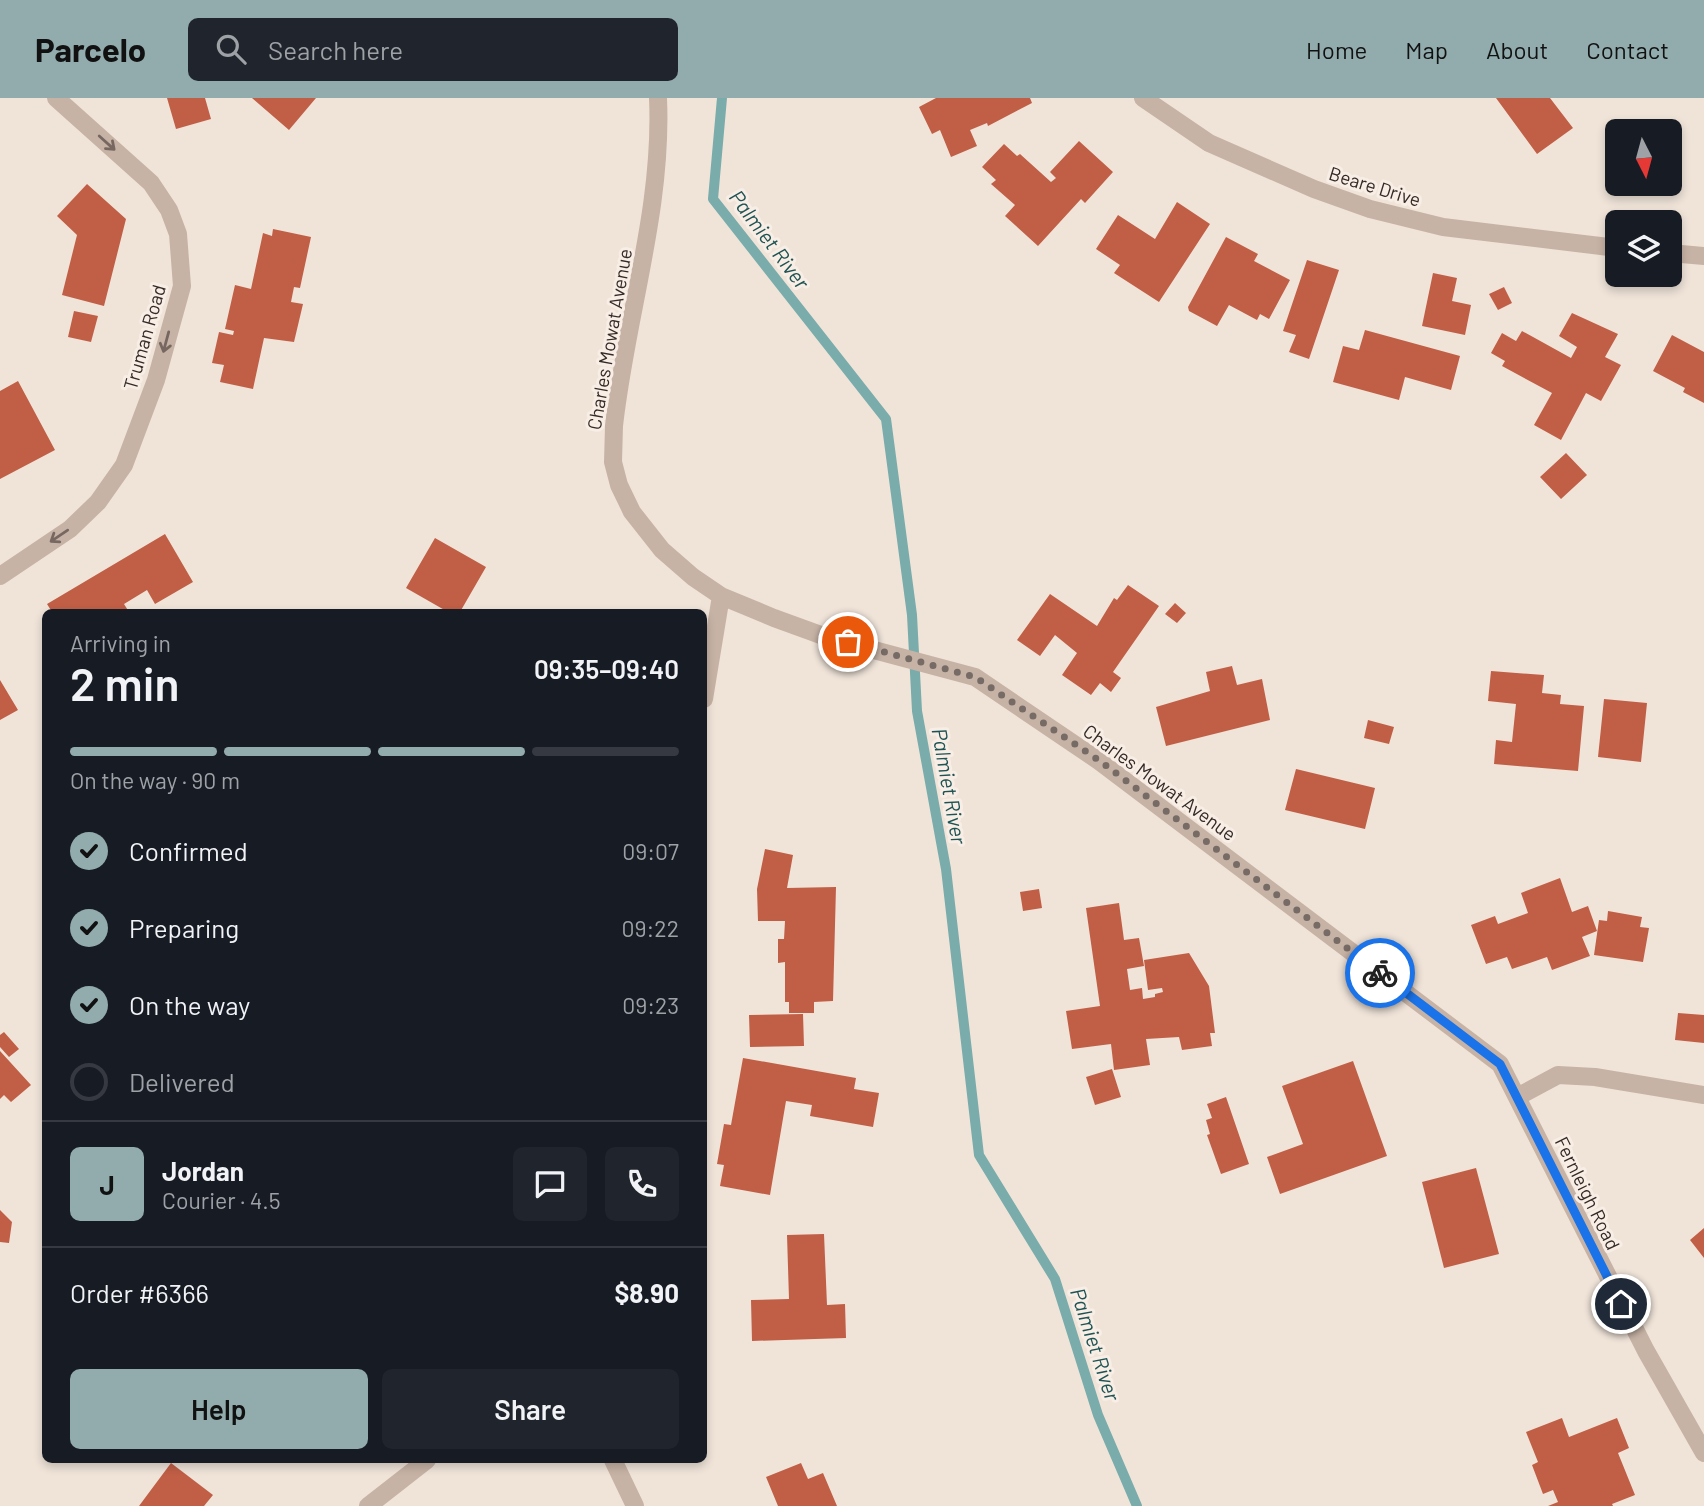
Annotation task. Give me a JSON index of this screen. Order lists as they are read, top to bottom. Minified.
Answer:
{"streets":{"street":["Beare Drive","Truman Road","Charles Mowat Avenue","Fernleigh Road"]},"crossings":[["Charles Mowat Avenue","Fernleigh Road"]],"one_way":["Truman Road"],"water":["Palmiet River"],"north":"bottom","page":{"header":"Parcelo","search":"Search here","nav":["Home","Map","About","Contact"],"heading":["2 min","Arriving in","09:35–09:40"],"panel":["Jordan","Courier · 4.5","Order #6366","$8.90"],"bar":"On the way · 90 m","list":[["Confirmed","09:07"],["Preparing","09:22"],["On the way","09:23"],"Delivered"],"round":"J","buttons":["Help","Share"]}}
